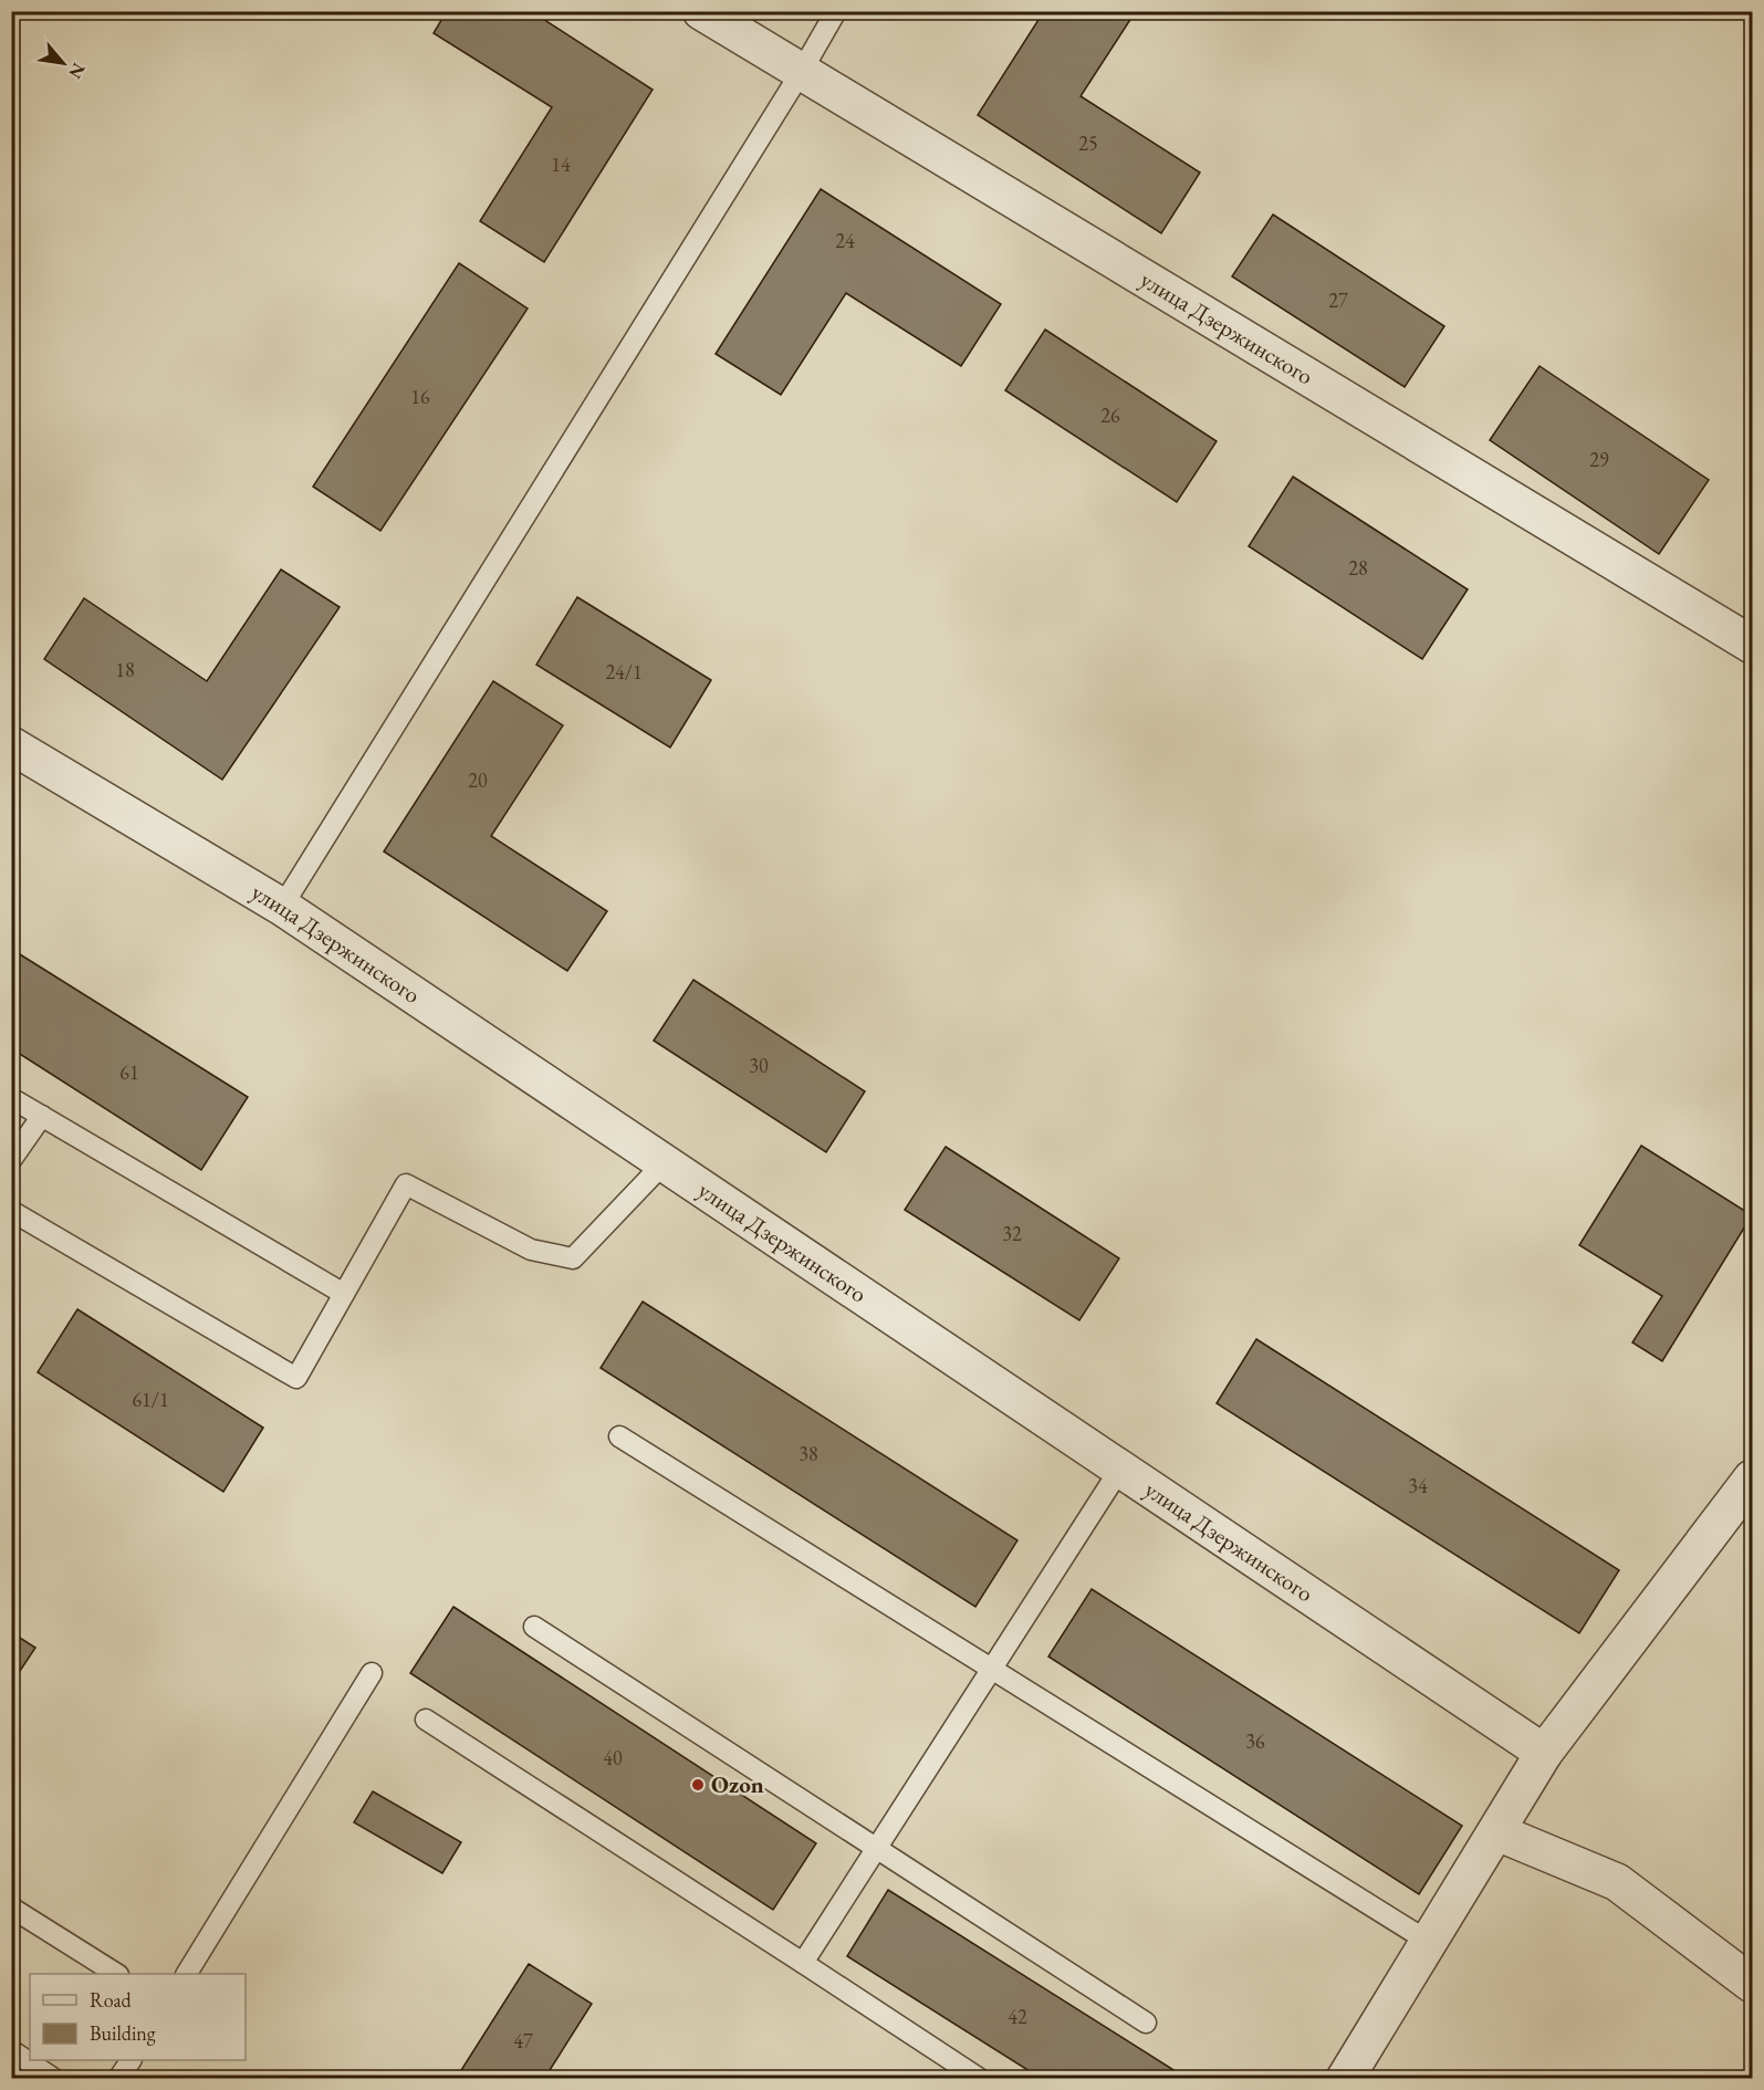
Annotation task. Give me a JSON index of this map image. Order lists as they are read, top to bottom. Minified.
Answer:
{"streets":{"street":["улица Дзержинского"]},"places":["Ozon"],"house_numbers":["25","14","24","27","16","26","29","28","18","24/1","20","30","61","32","61/1","38","34","36","40","42","47"],"legend":["Road","Building"],"north":"bottom right"}
